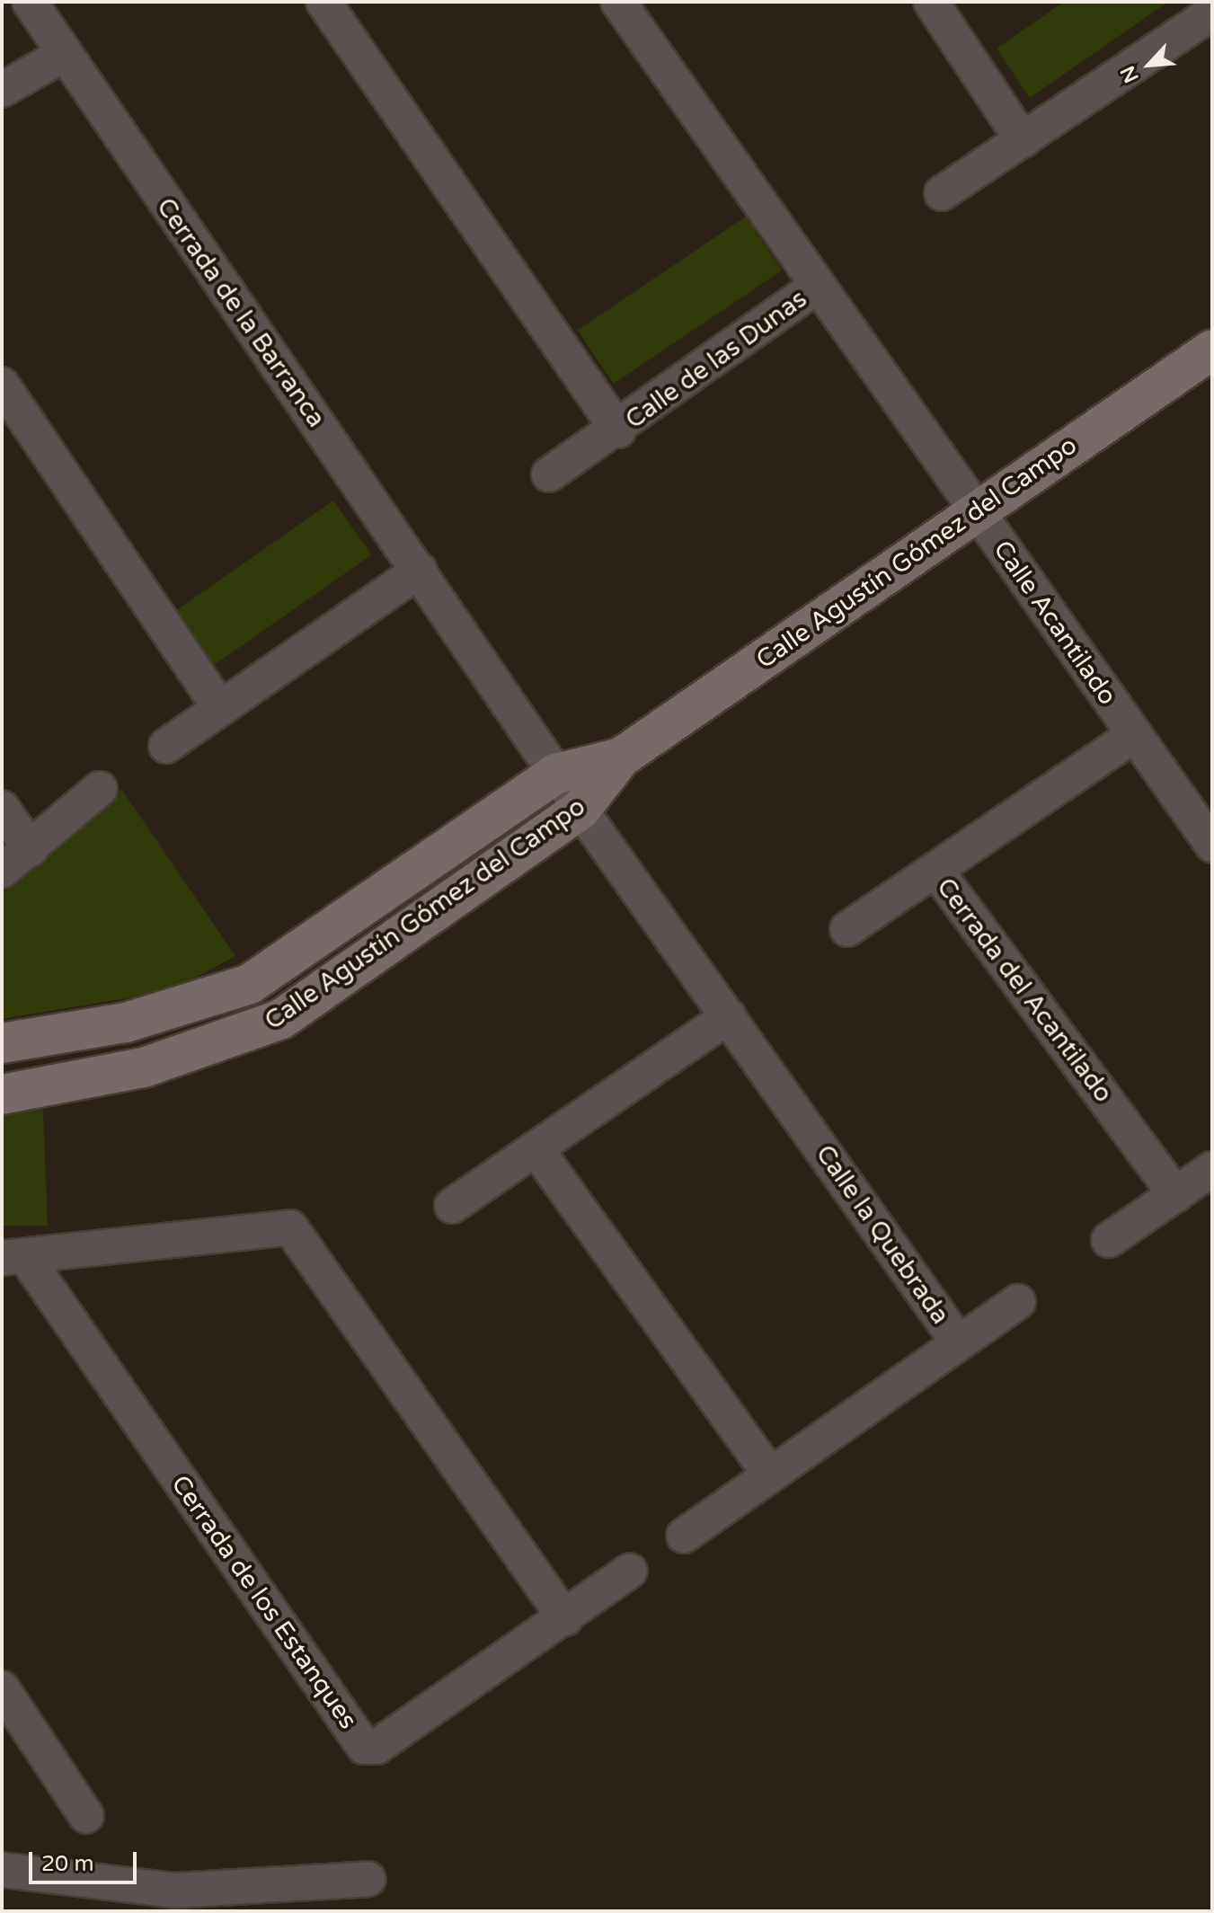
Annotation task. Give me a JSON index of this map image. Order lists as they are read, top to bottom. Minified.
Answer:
{"streets":{"street":["Cerrada de la Barranca","Calle de las Dunas","Calle Agustín Gómez del Campo","Calle Acantilado","Cerrada del Acantilado","Calle la Quebrada","Cerrada de los Estanques"]},"crossings":[["Cerrada de la Barranca","Calle Agustín Gómez del Campo"],["Cerrada de la Barranca","Calle la Quebrada"],["Calle de las Dunas","Calle Acantilado"],["Calle Agustín Gómez del Campo","Calle Acantilado"],["Calle Agustín Gómez del Campo","Calle la Quebrada"]],"scale_bar":"20 m","north":"bottom left"}
